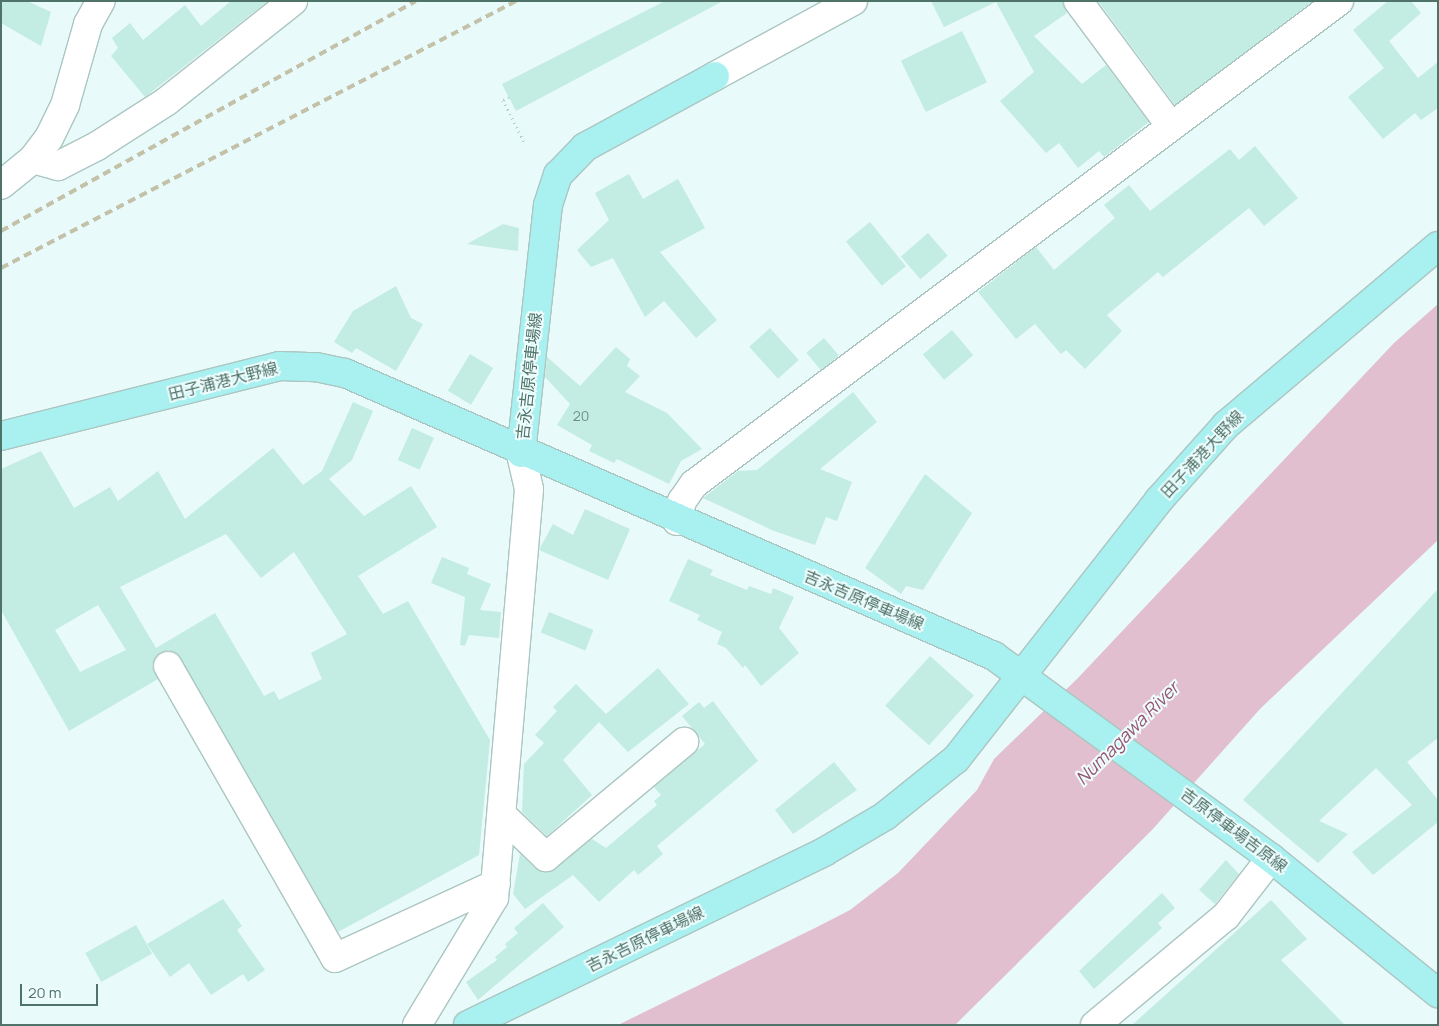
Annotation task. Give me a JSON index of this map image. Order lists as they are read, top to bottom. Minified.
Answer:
{"streets":{"main road":["吉永吉原停車場線","田子浦港大野線","吉原停車場吉原線"]},"crossings":[["吉永吉原停車場線","田子浦港大野線"],["吉永吉原停車場線","吉原停車場吉原線"],["田子浦港大野線","吉原停車場吉原線"]],"water":["Numagawa River"],"house_numbers":["20"],"scale_bar":"20 m"}
